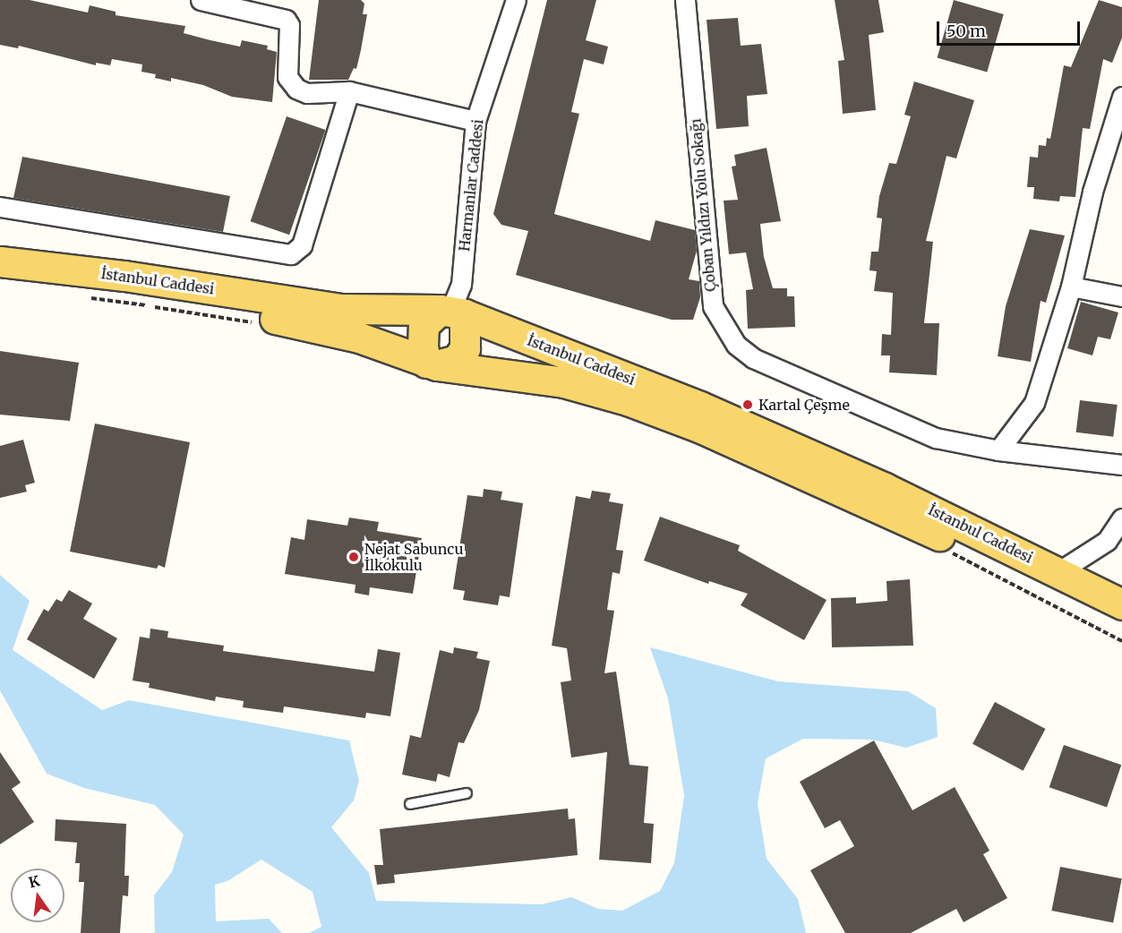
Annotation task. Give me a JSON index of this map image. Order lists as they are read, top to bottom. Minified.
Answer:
{"streets":{"main road":["İstanbul Caddesi"],"street":["Harmanlar Caddesi","Çoban Yıldızı Yolu Sokağı"]},"crossings":[["Harmanlar Caddesi","İstanbul Caddesi"]],"places":["Kartal Çeşme","Nejat Sabuncu İlkokulu"],"scale_bar":"50 m","north":"top"}
